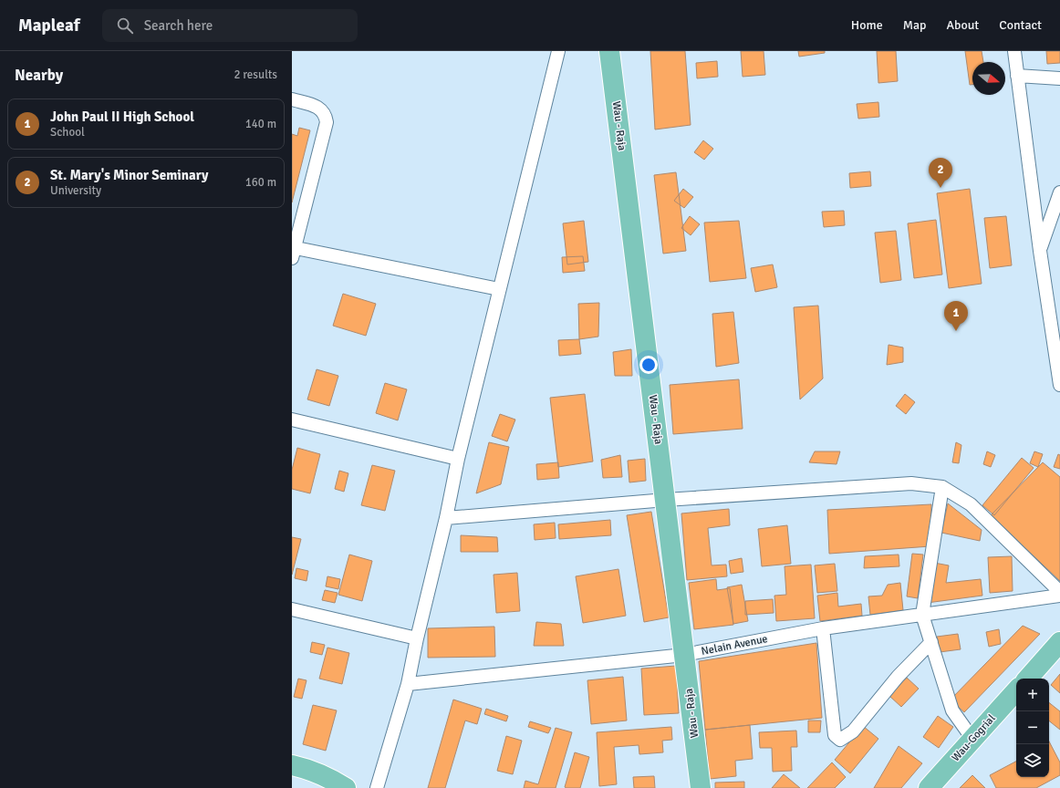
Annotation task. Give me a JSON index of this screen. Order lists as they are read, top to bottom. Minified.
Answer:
{"streets":{"main road":["Wau - Raja","Wau-Gogrial"],"street":["Nelain Avenue"]},"crossings":[["Wau - Raja","Nelain Avenue"]],"north":"right","page":{"header":"Mapleaf","search":"Search here","nav":["Home","Map","About","Contact"],"heading":["Nearby","2 results"],"list":[{"mark":"1","name":"John Paul II High School","note":"School","value":"140 m"},{"mark":"2","name":"St. Mary's Minor Seminary","note":"University","value":"160 m"}],"pins":["2","1"],"map_buttons":["+","−"]}}
